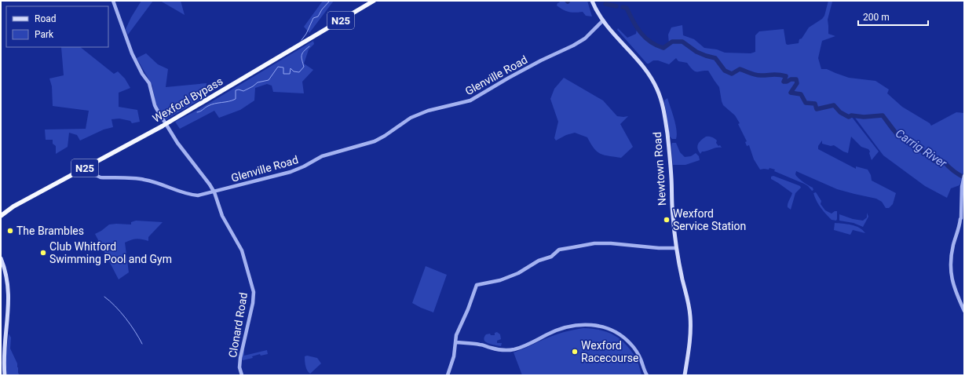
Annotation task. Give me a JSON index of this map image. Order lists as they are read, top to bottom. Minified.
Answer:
{"streets":{"highway":["N25","Wexford Bypass"],"main road":["Newtown Road"],"street":["Glenville Road","Clonard Road"]},"crossings":[["Glenville Road","Wexford Bypass"],["Glenville Road","Newtown Road"],["Glenville Road","Clonard Road"]],"water":["Carrig River"],"places":["Wexford Service Station","The Brambles","Club Whitford Swimming Pool and Gym","Wexford Racecourse"],"legend":["Road","Park"],"scale_bar":"200 m"}
